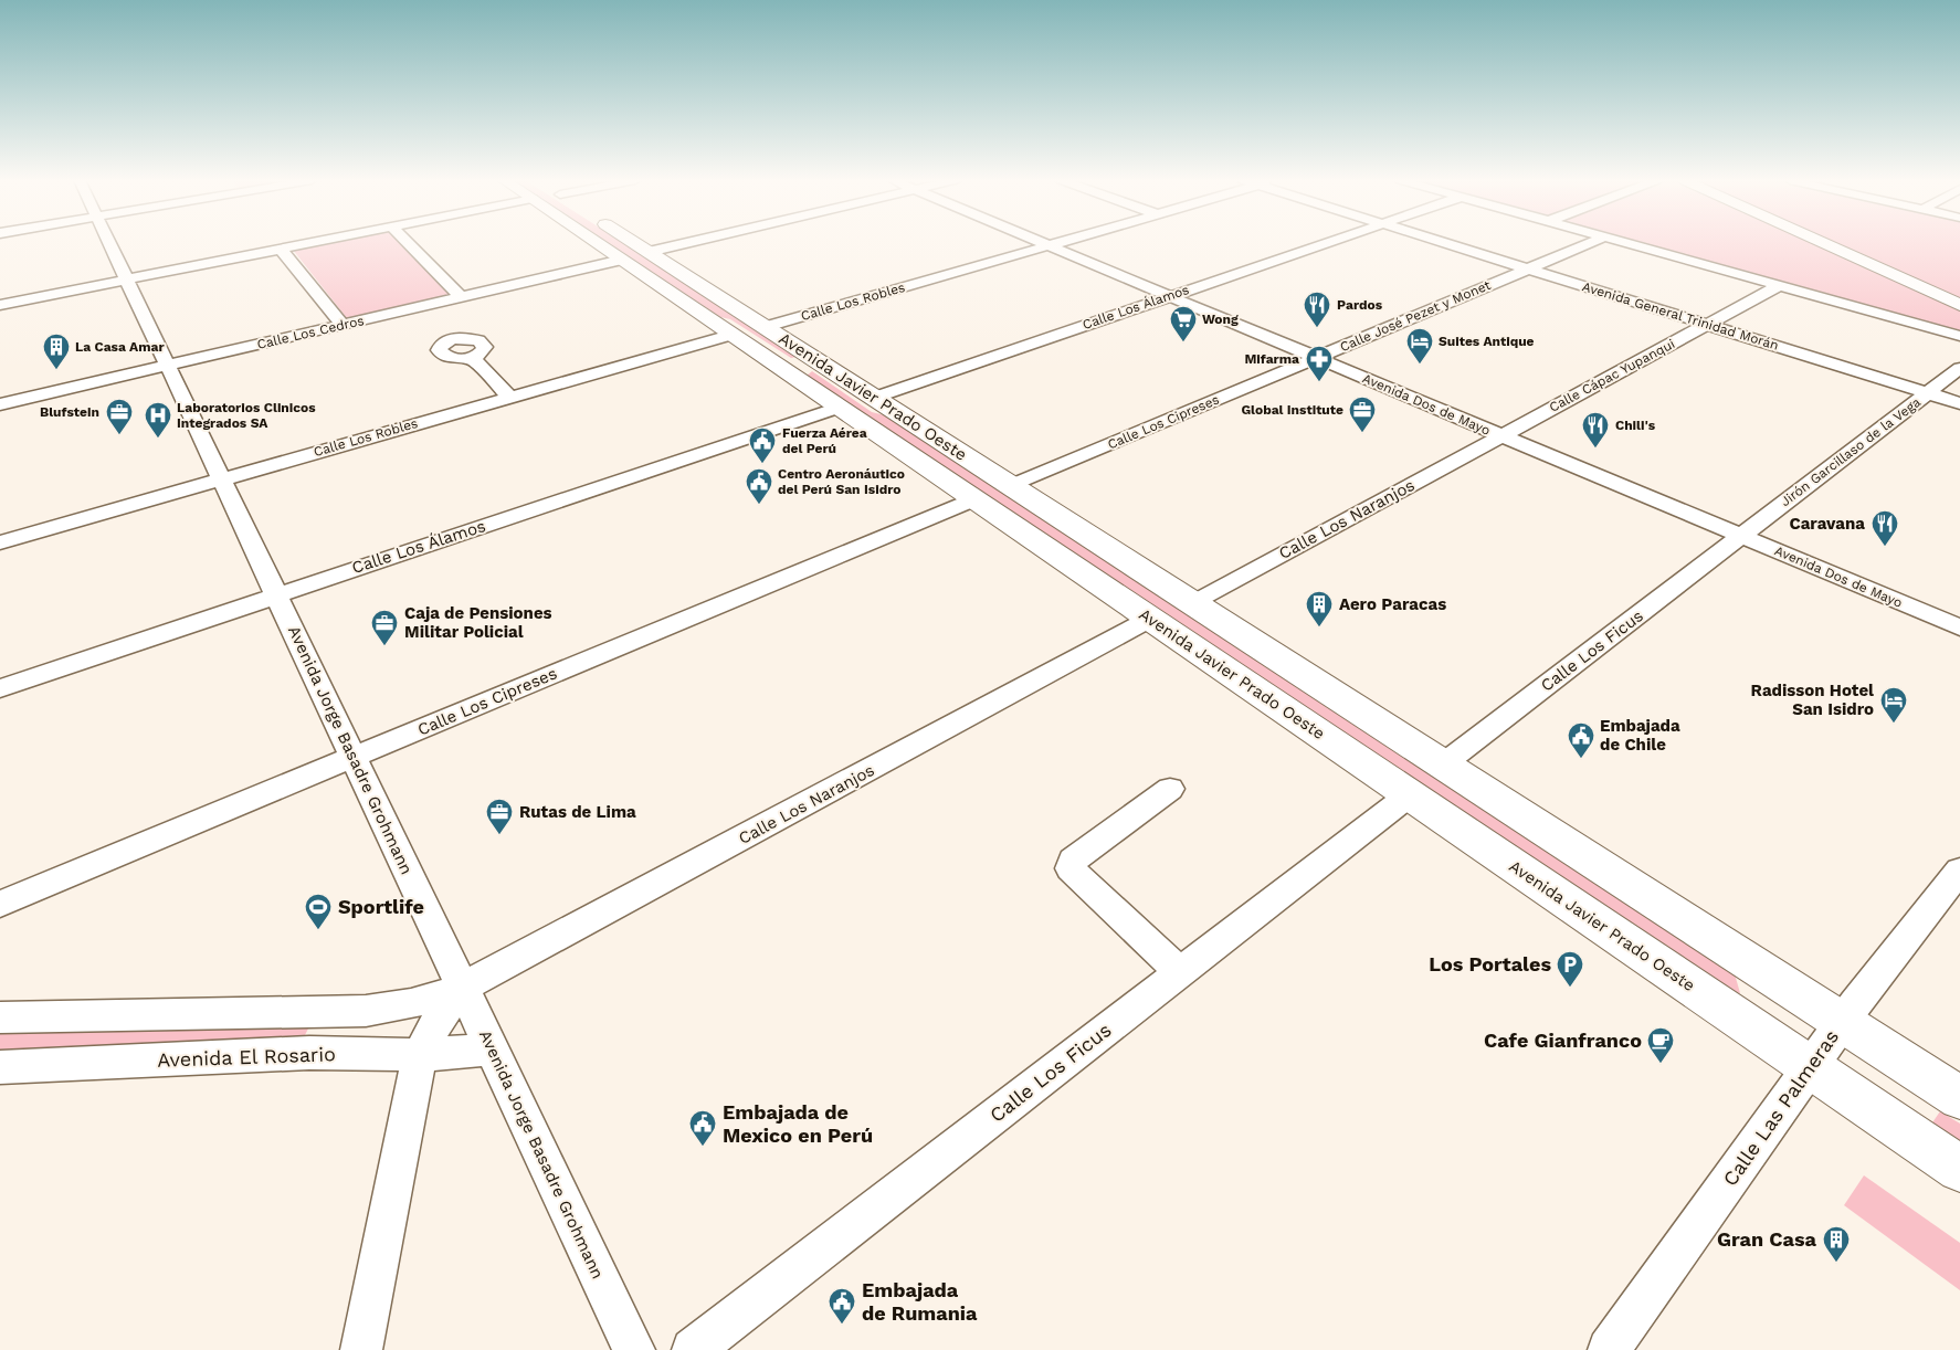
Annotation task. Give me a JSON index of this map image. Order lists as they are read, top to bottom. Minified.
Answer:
{"streets":{"main road":["Avenida Javier Prado Oeste"],"street":["Calle Los Robles","Calle Los Álamos","Calle José Pezet y Monet","Avenida General Trinidad Morán","Calle Los Cedros","Calle Cápac Yupanqui","Avenida Dos de Mayo","Calle Los Cipreses","Jirón Garcillaso de la Vega","Calle Los Naranjos","Calle Los Ficus","Avenida Jorge Basadre Grohmann","Avenida El Rosario","Calle Las Palmeras"]},"crossings":[["Calle Los Robles","Avenida Javier Prado Oeste"],["Calle Los Robles","Avenida Dos de Mayo"],["Calle Los Robles","Avenida Jorge Basadre Grohmann"],["Calle Los Álamos","Avenida Javier Prado Oeste"],["Calle Los Álamos","Avenida Dos de Mayo"],["Calle Los Álamos","Avenida Jorge Basadre Grohmann"],["Calle José Pezet y Monet","Avenida General Trinidad Morán"],["Calle José Pezet y Monet","Avenida Dos de Mayo"],["Calle José Pezet y Monet","Calle Los Cipreses"],["Avenida General Trinidad Morán","Calle Cápac Yupanqui"],["Avenida General Trinidad Morán","Jirón Garcillaso de la Vega"],["Calle Los Cedros","Avenida Javier Prado Oeste"],["Calle Los Cedros","Avenida Jorge Basadre Grohmann"],["Calle Cápac Yupanqui","Avenida Dos de Mayo"],["Calle Cápac Yupanqui","Calle Los Naranjos"],["Avenida Javier Prado Oeste","Calle Los Cipreses"],["Avenida Javier Prado Oeste","Calle Los Naranjos"],["Avenida Javier Prado Oeste","Calle Los Ficus"],["Avenida Javier Prado Oeste","Calle Las Palmeras"],["Avenida Dos de Mayo","Calle Los Cipreses"],["Avenida Dos de Mayo","Jirón Garcillaso de la Vega"],["Avenida Dos de Mayo","Calle Los Naranjos"],["Avenida Dos de Mayo","Calle Los Ficus"],["Calle Los Cipreses","Avenida Jorge Basadre Grohmann"],["Jirón Garcillaso de la Vega","Calle Los Ficus"],["Calle Los Naranjos","Avenida Jorge Basadre Grohmann"],["Avenida Jorge Basadre Grohmann","Avenida El Rosario"]],"places":{"restaurant":["Pardos","Chili's","Caravana"],"supermarket":["Wong"],"hotel":["Suites Antique","Radisson Hotel San Isidro"],"building":["La Casa Amar","Aero Paracas","Gran Casa"],"pharmacy":["Mifarma"],"office":["Global Institute","Blufstein","Caja de Pensiones Militar Policial","Rutas de Lima"],"hospital":["Laboratorios Clinicos Integrados SA"],"public building":["Fuerza Aérea del Perú","Centro Aeronáutico del Perú San Isidro","Embajada de Chile","Embajada de Mexico en Perú","Embajada de Rumania"],"sports":["Sportlife"],"parking":["Los Portales"],"cafe":["Cafe Gianfranco"]}}
